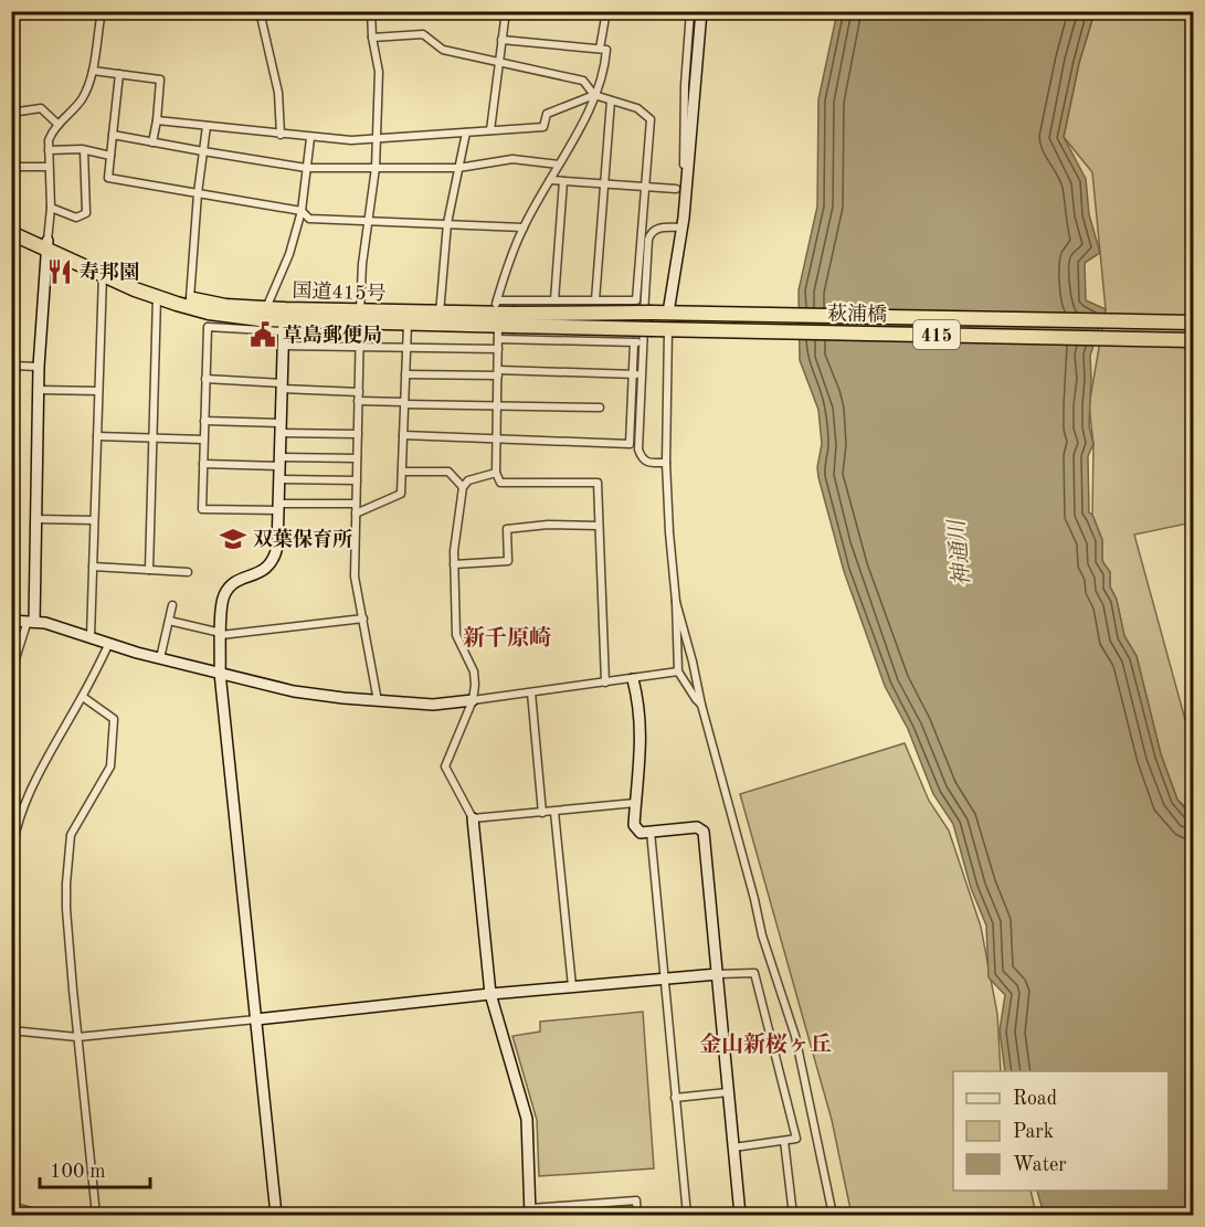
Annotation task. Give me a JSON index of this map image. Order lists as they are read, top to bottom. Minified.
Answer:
{"streets":{"highway":["国道415号","萩浦橋","415"]},"crossings":[["国道415号","萩浦橋"]],"districts":["新千原崎","金山新桜ヶ丘"],"water":["神通川"],"places":{"restaurant":["寿邦園"],"public building":["草島郵便局"],"school or university":["双葉保育所"]},"legend":["Road","Park","Water"],"scale_bar":"100 m"}
